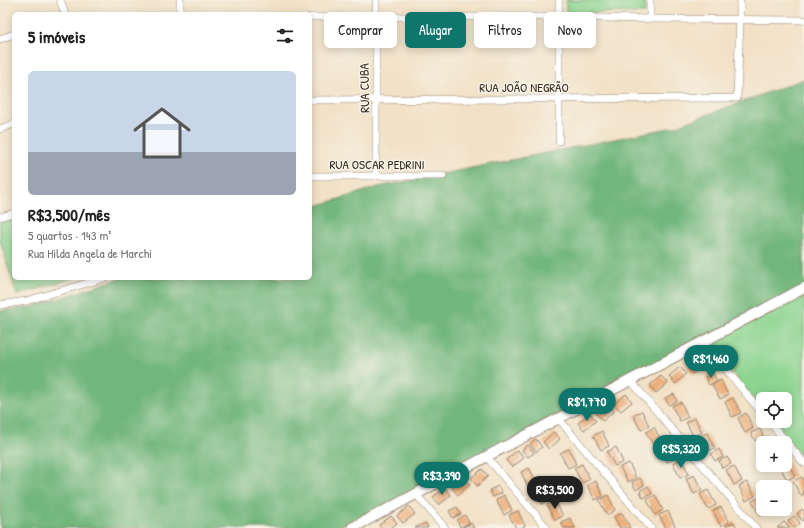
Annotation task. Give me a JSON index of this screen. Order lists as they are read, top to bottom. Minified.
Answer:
{"streets":{"street":["RUA JOÃO NEGRÃO","RUA CUBA","RUA OSCAR PEDRINI"]},"crossings":[["RUA JOÃO NEGRÃO","RUA CUBA"],["RUA CUBA","RUA OSCAR PEDRINI"]],"page":{"chip":["Comprar","Alugar","Filtros","Novo"],"heading":"5 imóveis","list":[{"name":"R$3,500/mês","note":"5 quartos · 143 m² · Rua Hilda Angela de Marchi"}],"price":["R$1,460","R$1,770","R$5,320","R$3,390","R$3,500"],"map_buttons":["+","−"]}}
